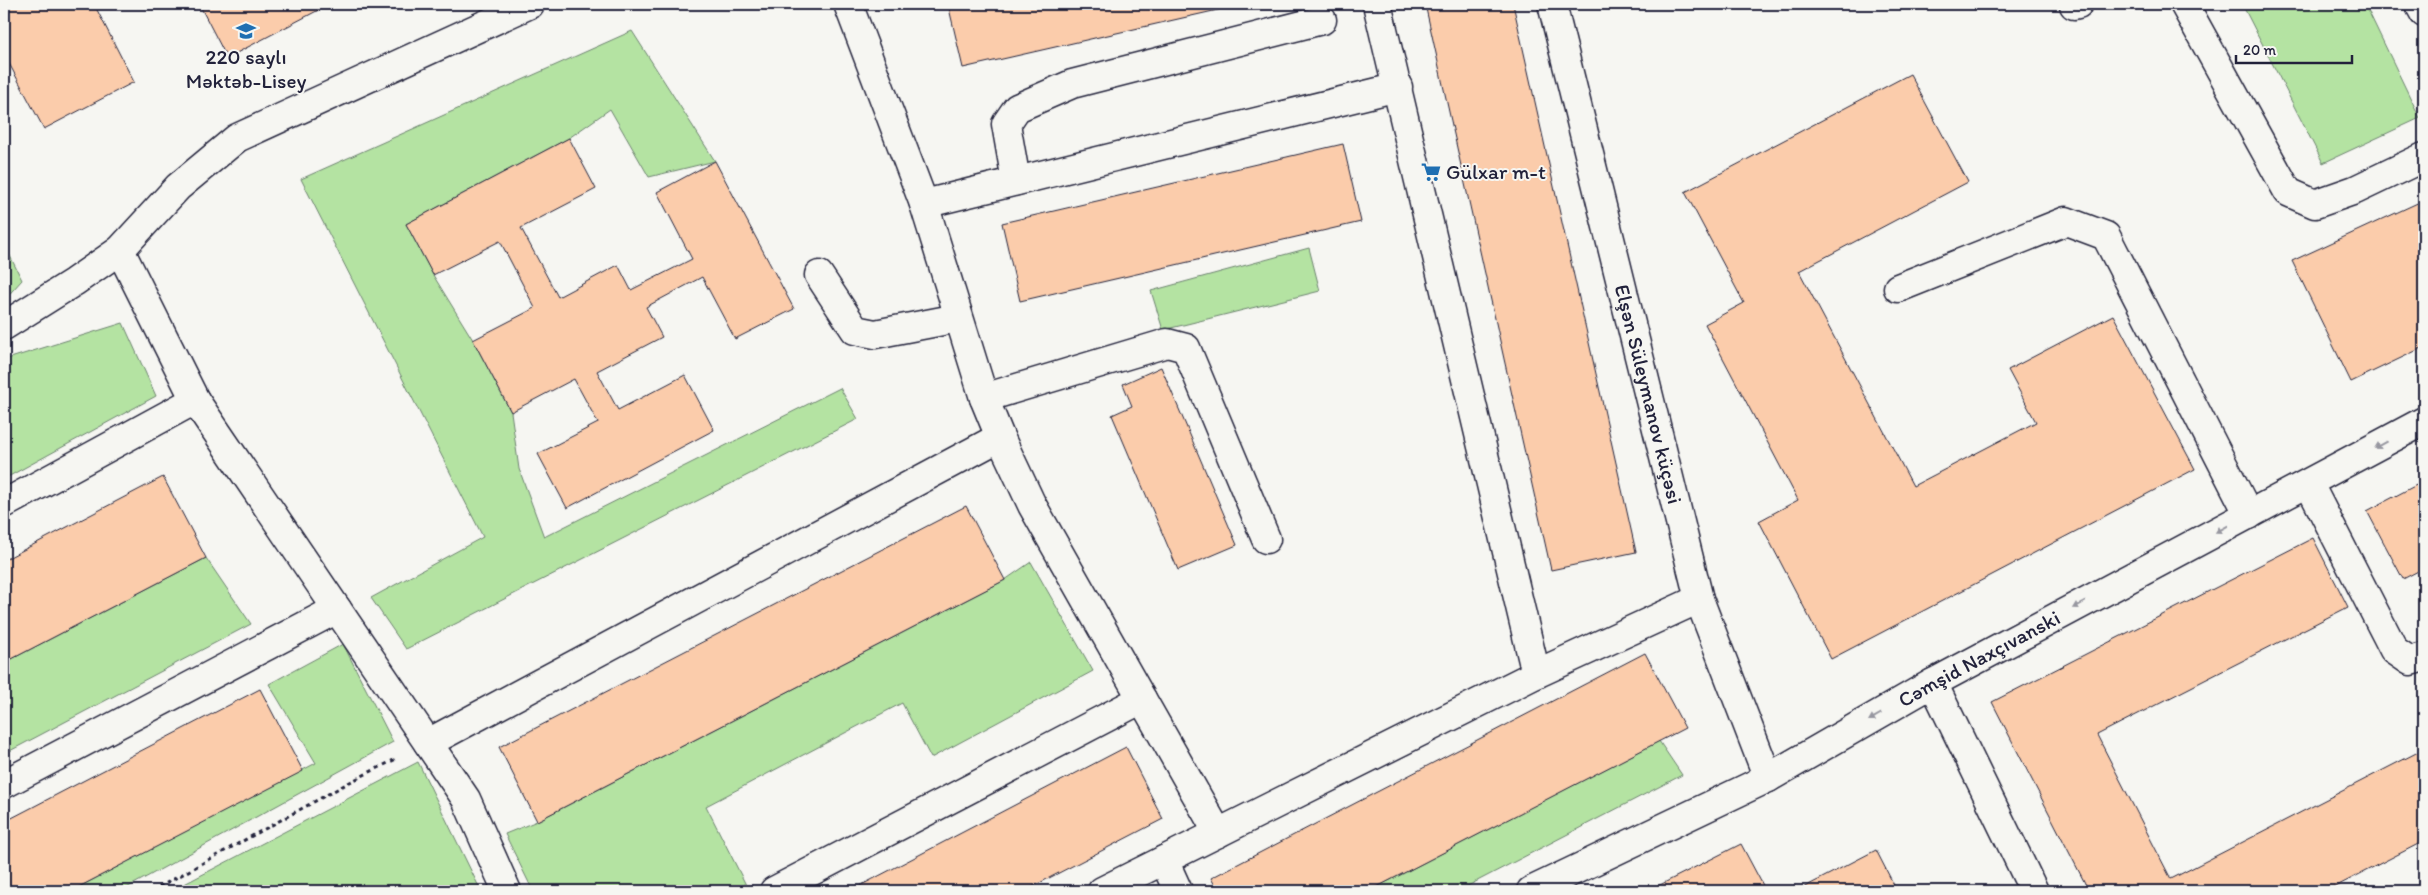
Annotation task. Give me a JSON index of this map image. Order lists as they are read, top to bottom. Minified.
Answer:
{"streets":{"street":["Elşən Süleymanov küçəsi","Cəmşid Naxçıvanski"]},"crossings":[["Elşən Süleymanov küçəsi","Cəmşid Naxçıvanski"]],"one_way":["Cəmşid Naxçıvanski"],"places":{"school or university":["220 saylı Məktəb-Lisey"],"supermarket":["Gülxar m-t"]},"scale_bar":"20 m"}
